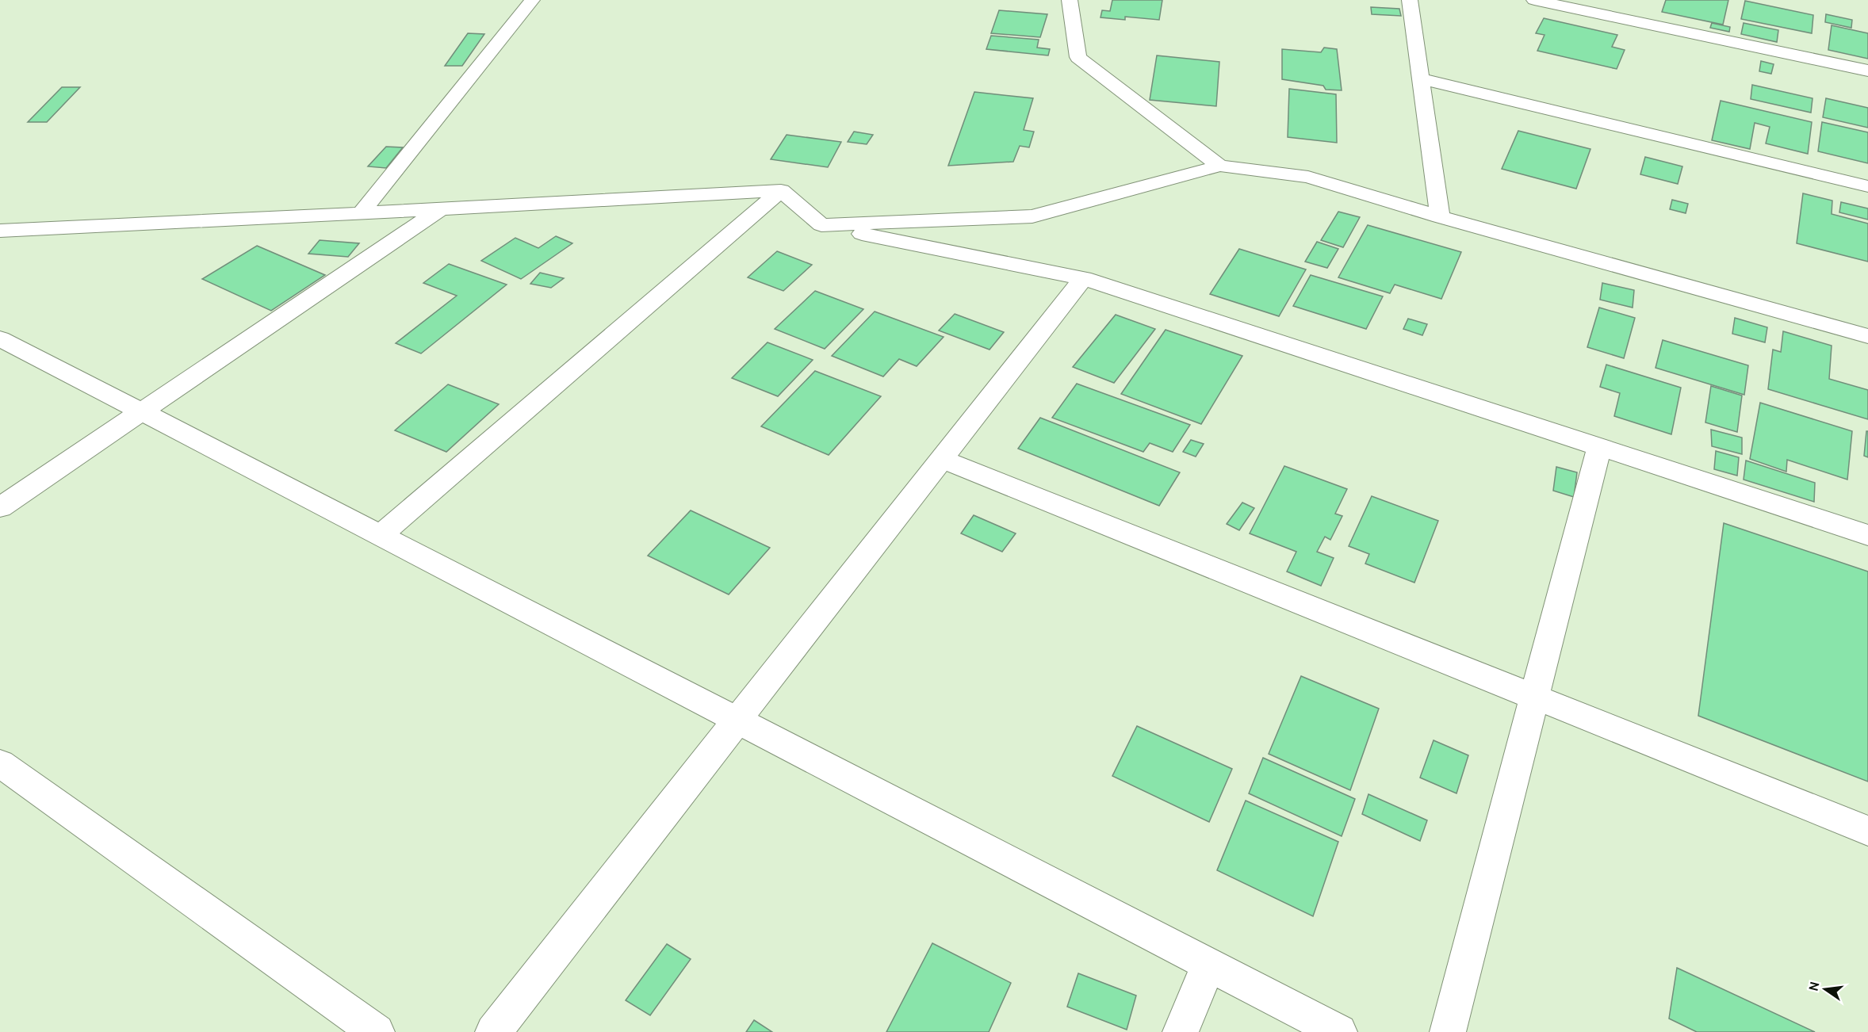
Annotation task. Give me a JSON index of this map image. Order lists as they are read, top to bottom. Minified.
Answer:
{"north":"left"}
